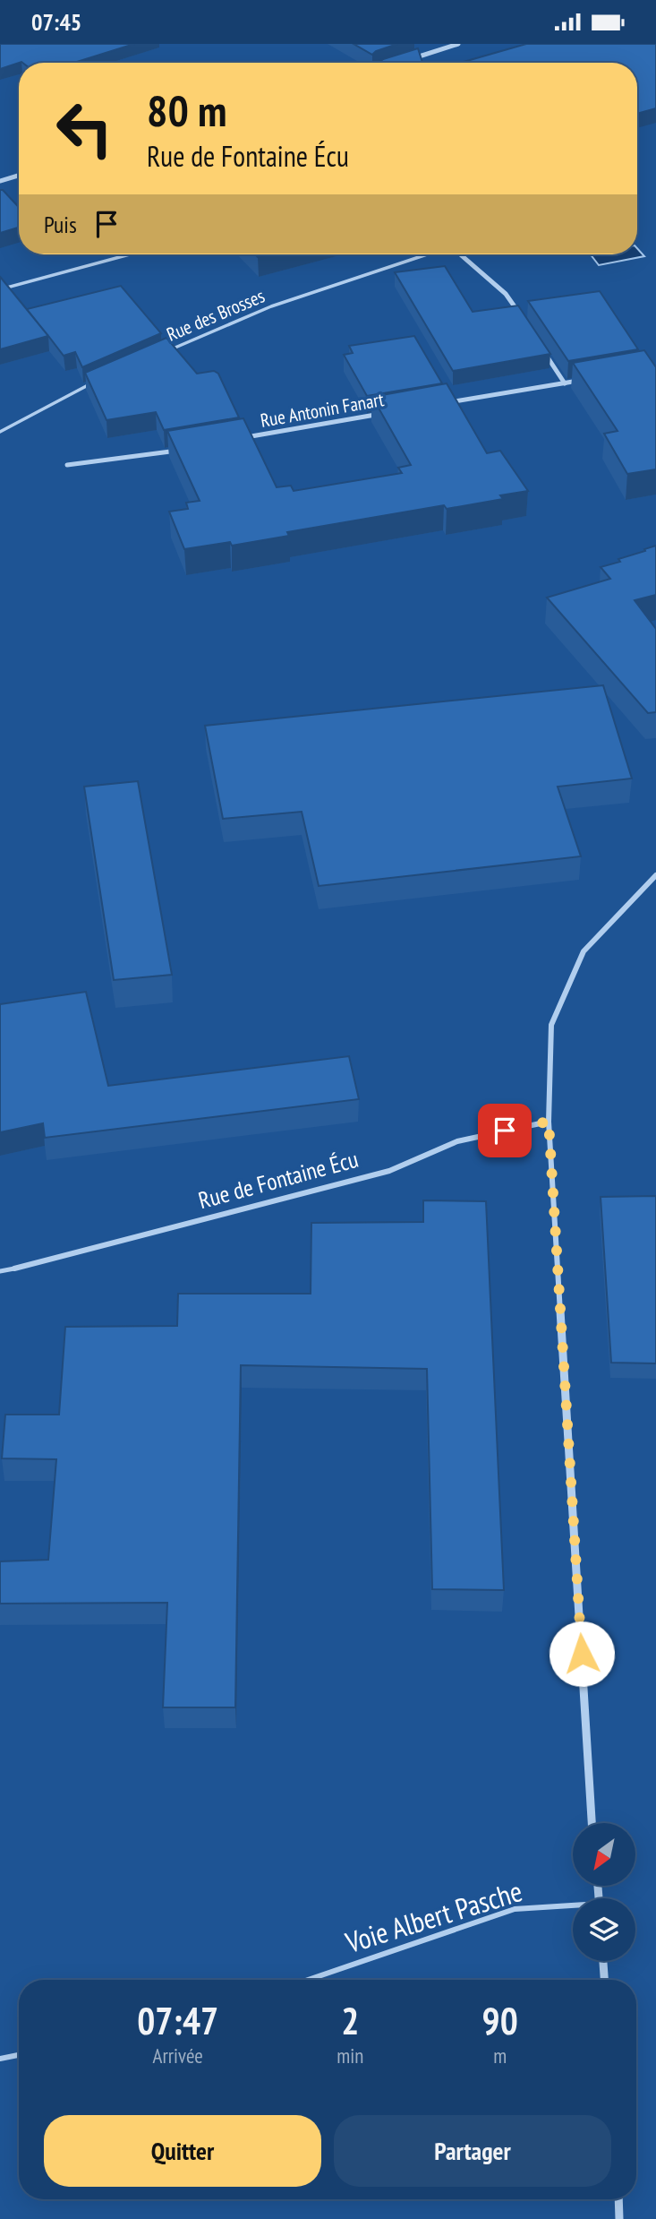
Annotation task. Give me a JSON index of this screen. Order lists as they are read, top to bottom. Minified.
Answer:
{"streets":{"street":["Rue des Brosses","Rue Antonin Fanart","Rue de Fontaine Écu"],"lane":["Voie Albert Pasche"]},"north":"bottom left","page":{"status":"07:45","turn":["80 m","Rue de Fontaine Écu"],"then":"Puis","eta":["07:47","Arrivée","2","min","90","m"],"buttons":["Quitter","Partager"]}}
